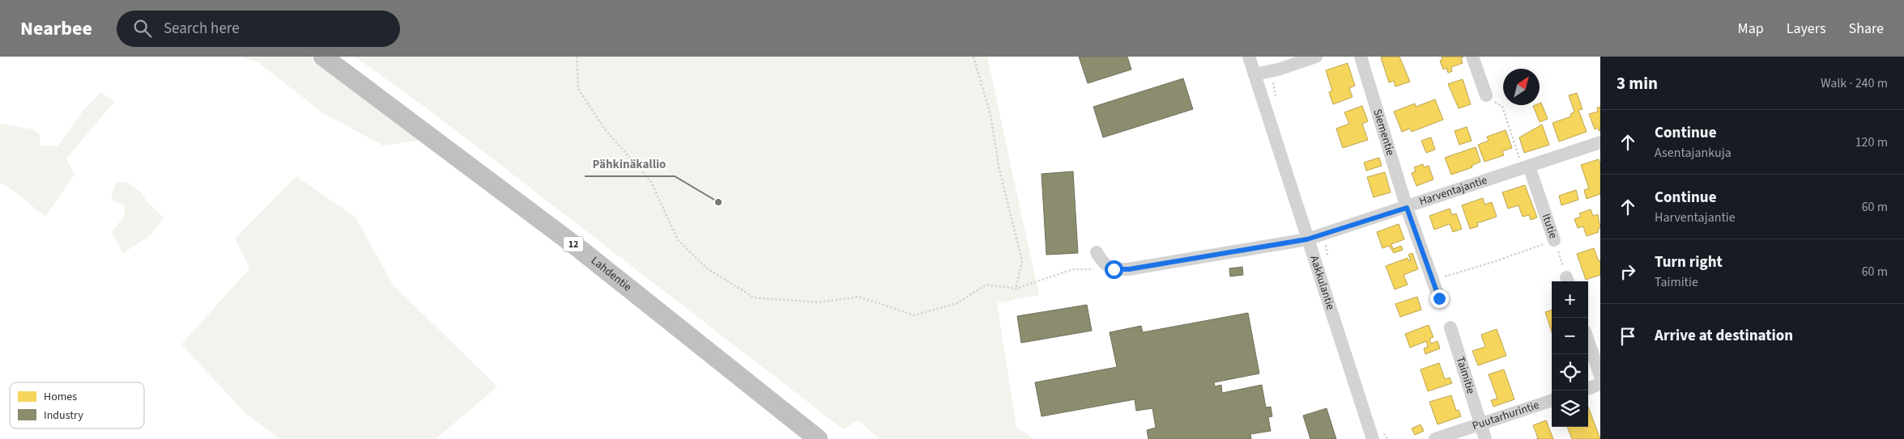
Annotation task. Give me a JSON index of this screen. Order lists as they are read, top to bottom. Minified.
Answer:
{"streets":{"highway":["12","Lahdentie"],"street":["Siementie","Harventajantie","Itutie","Aakkulantie","Taimitie","Puutarhurintie"]},"crossings":[["Siementie","Harventajantie"],["Harventajantie","Itutie"],["Harventajantie","Aakkulantie"],["Taimitie","Puutarhurintie"]],"places":["Pähkinäkallio"],"legend":["Homes","Industry"],"north":"top right","page":{"header":"Nearbee","search":"Search here","nav":["Map","Layers","Share"],"heading":["3 min","Walk · 240 m"],"list":[["Continue","Asentajankuja","120 m"],["Continue","Harventajantie","60 m"],["Turn right","Taimitie","60 m"],"Arrive at destination"],"map_buttons":["+","−"]}}
